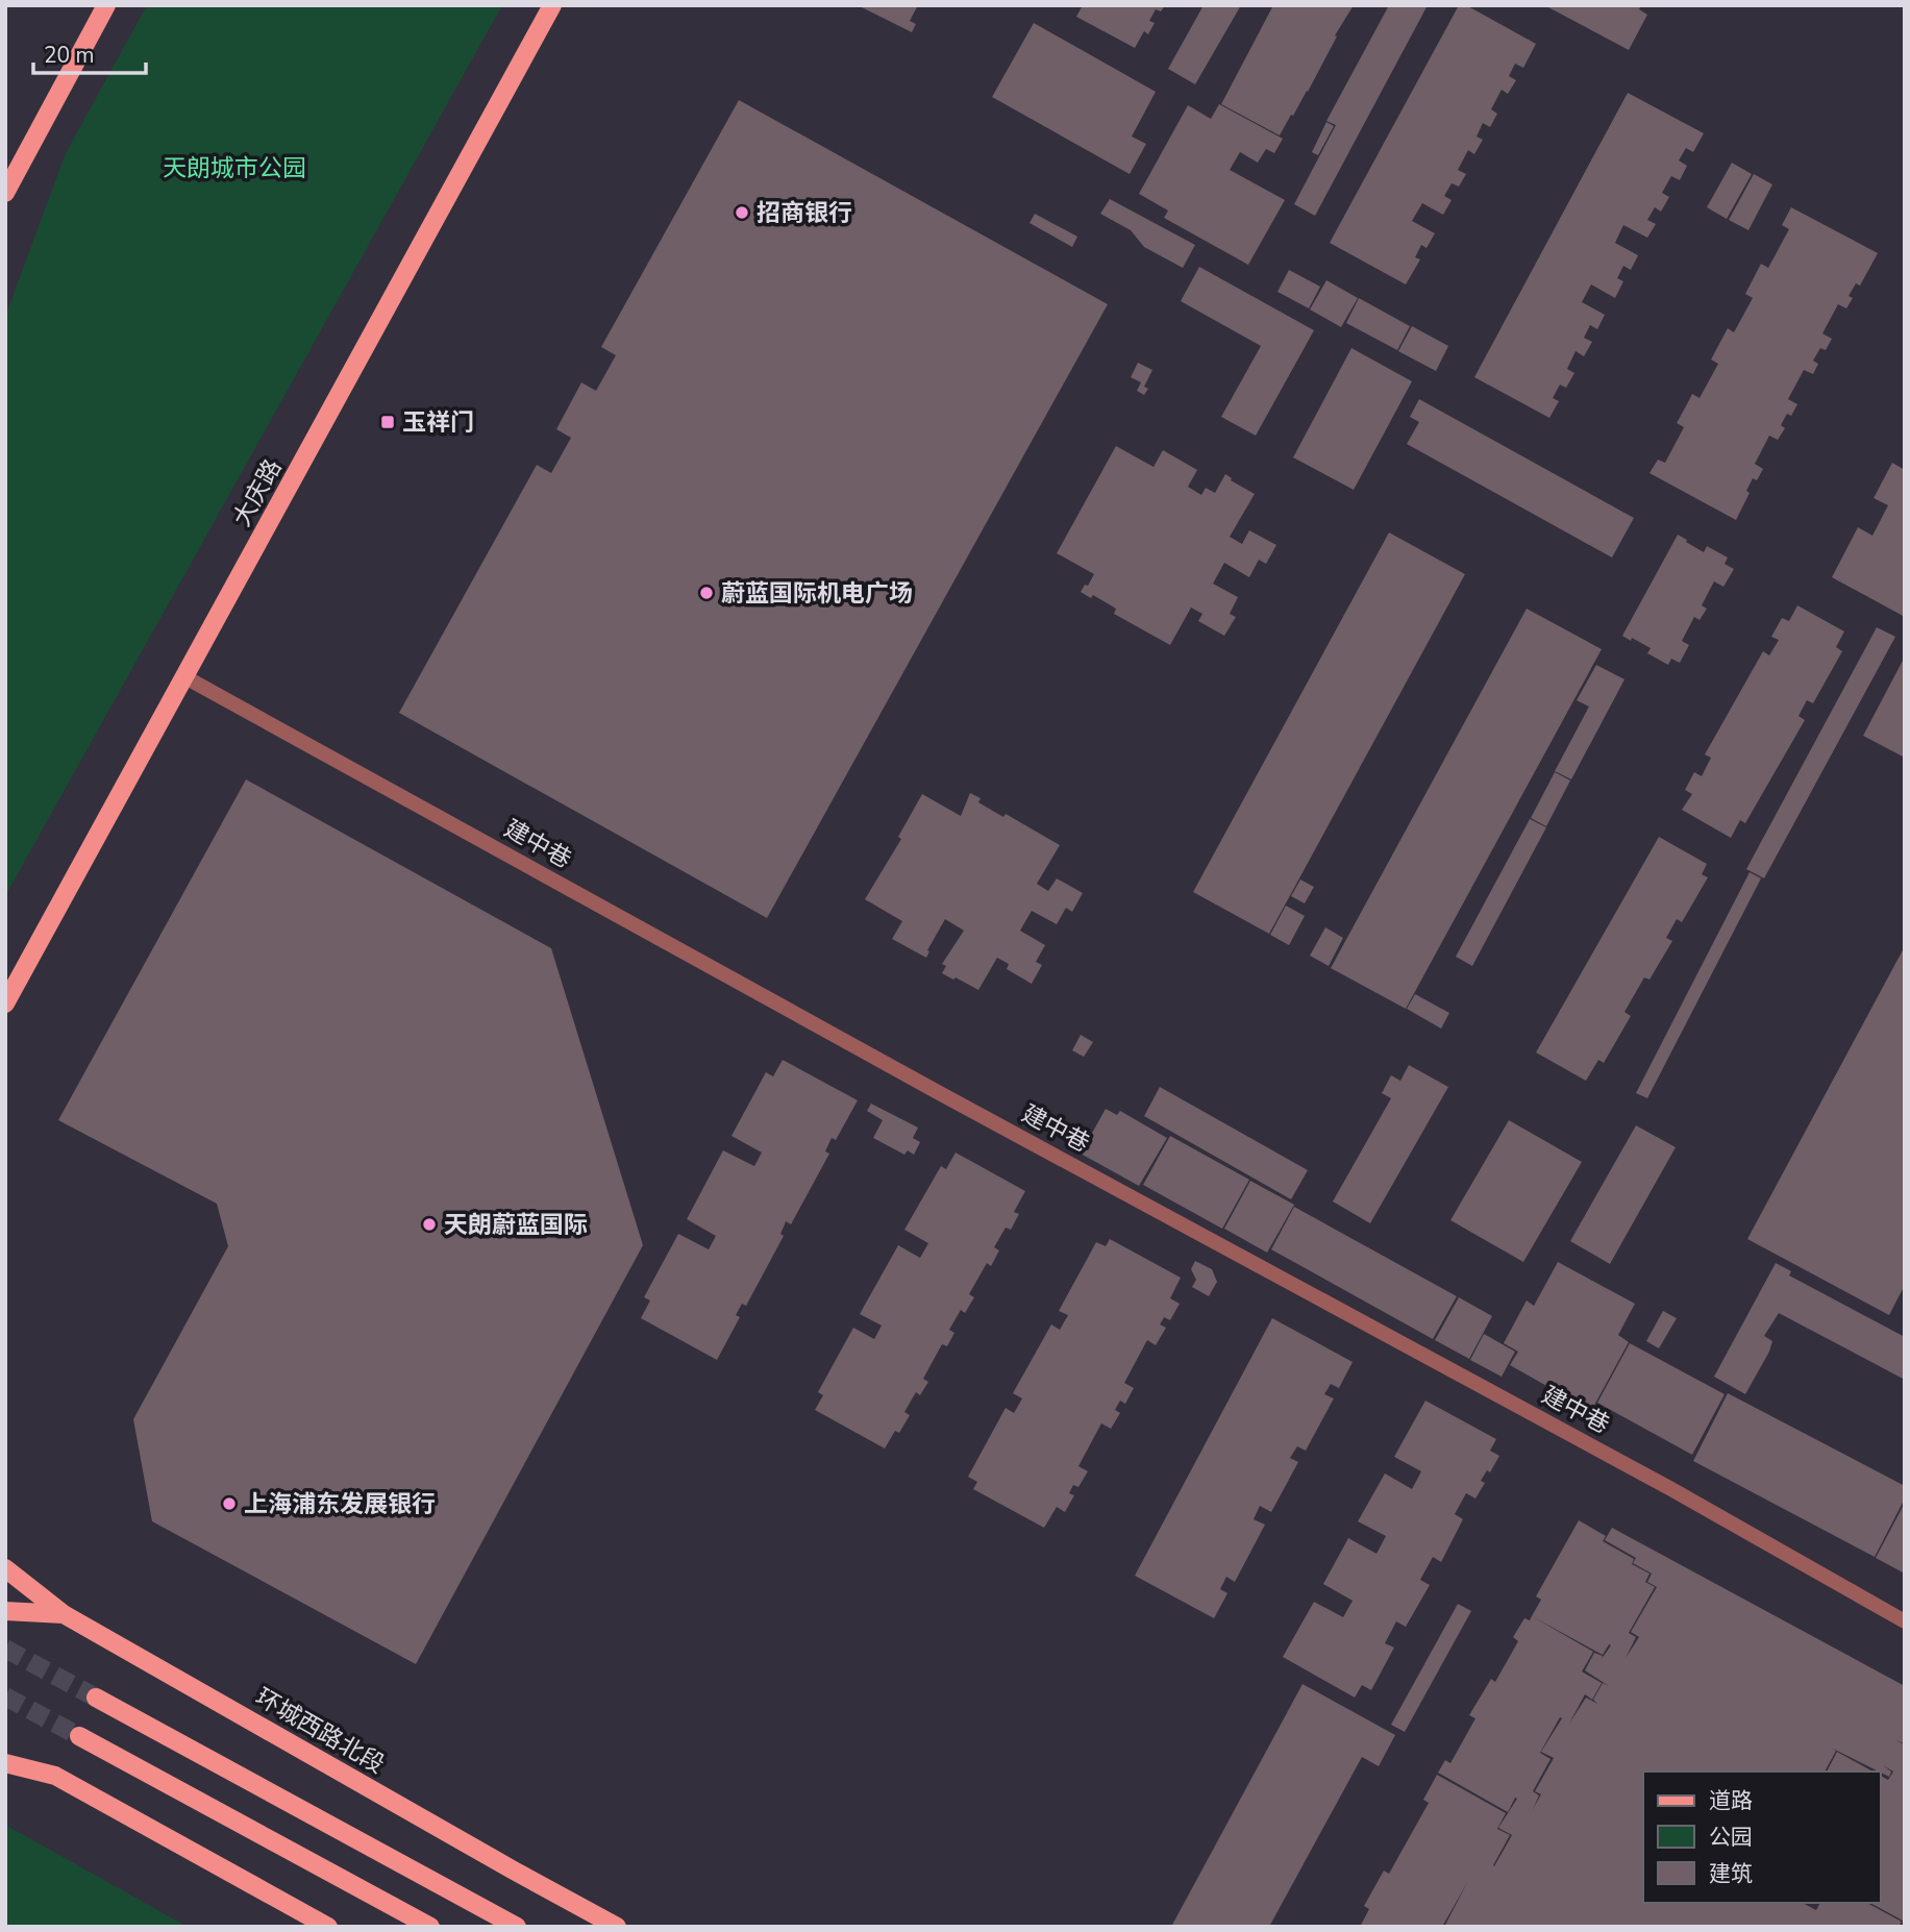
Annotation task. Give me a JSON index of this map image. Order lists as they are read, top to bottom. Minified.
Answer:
{"streets":{"main road":["大庆路","环城西路北段"],"street":["建中巷"]},"crossings":[["大庆路","建中巷"]],"parks":["天朗城市公园"],"places":{"other":["招商银行","蔚蓝国际机电广场","天朗蔚蓝国际","上海浦东发展银行"],"transit":["玉祥门"]},"legend":["道路","公园","建筑"],"scale_bar":"20 m"}
